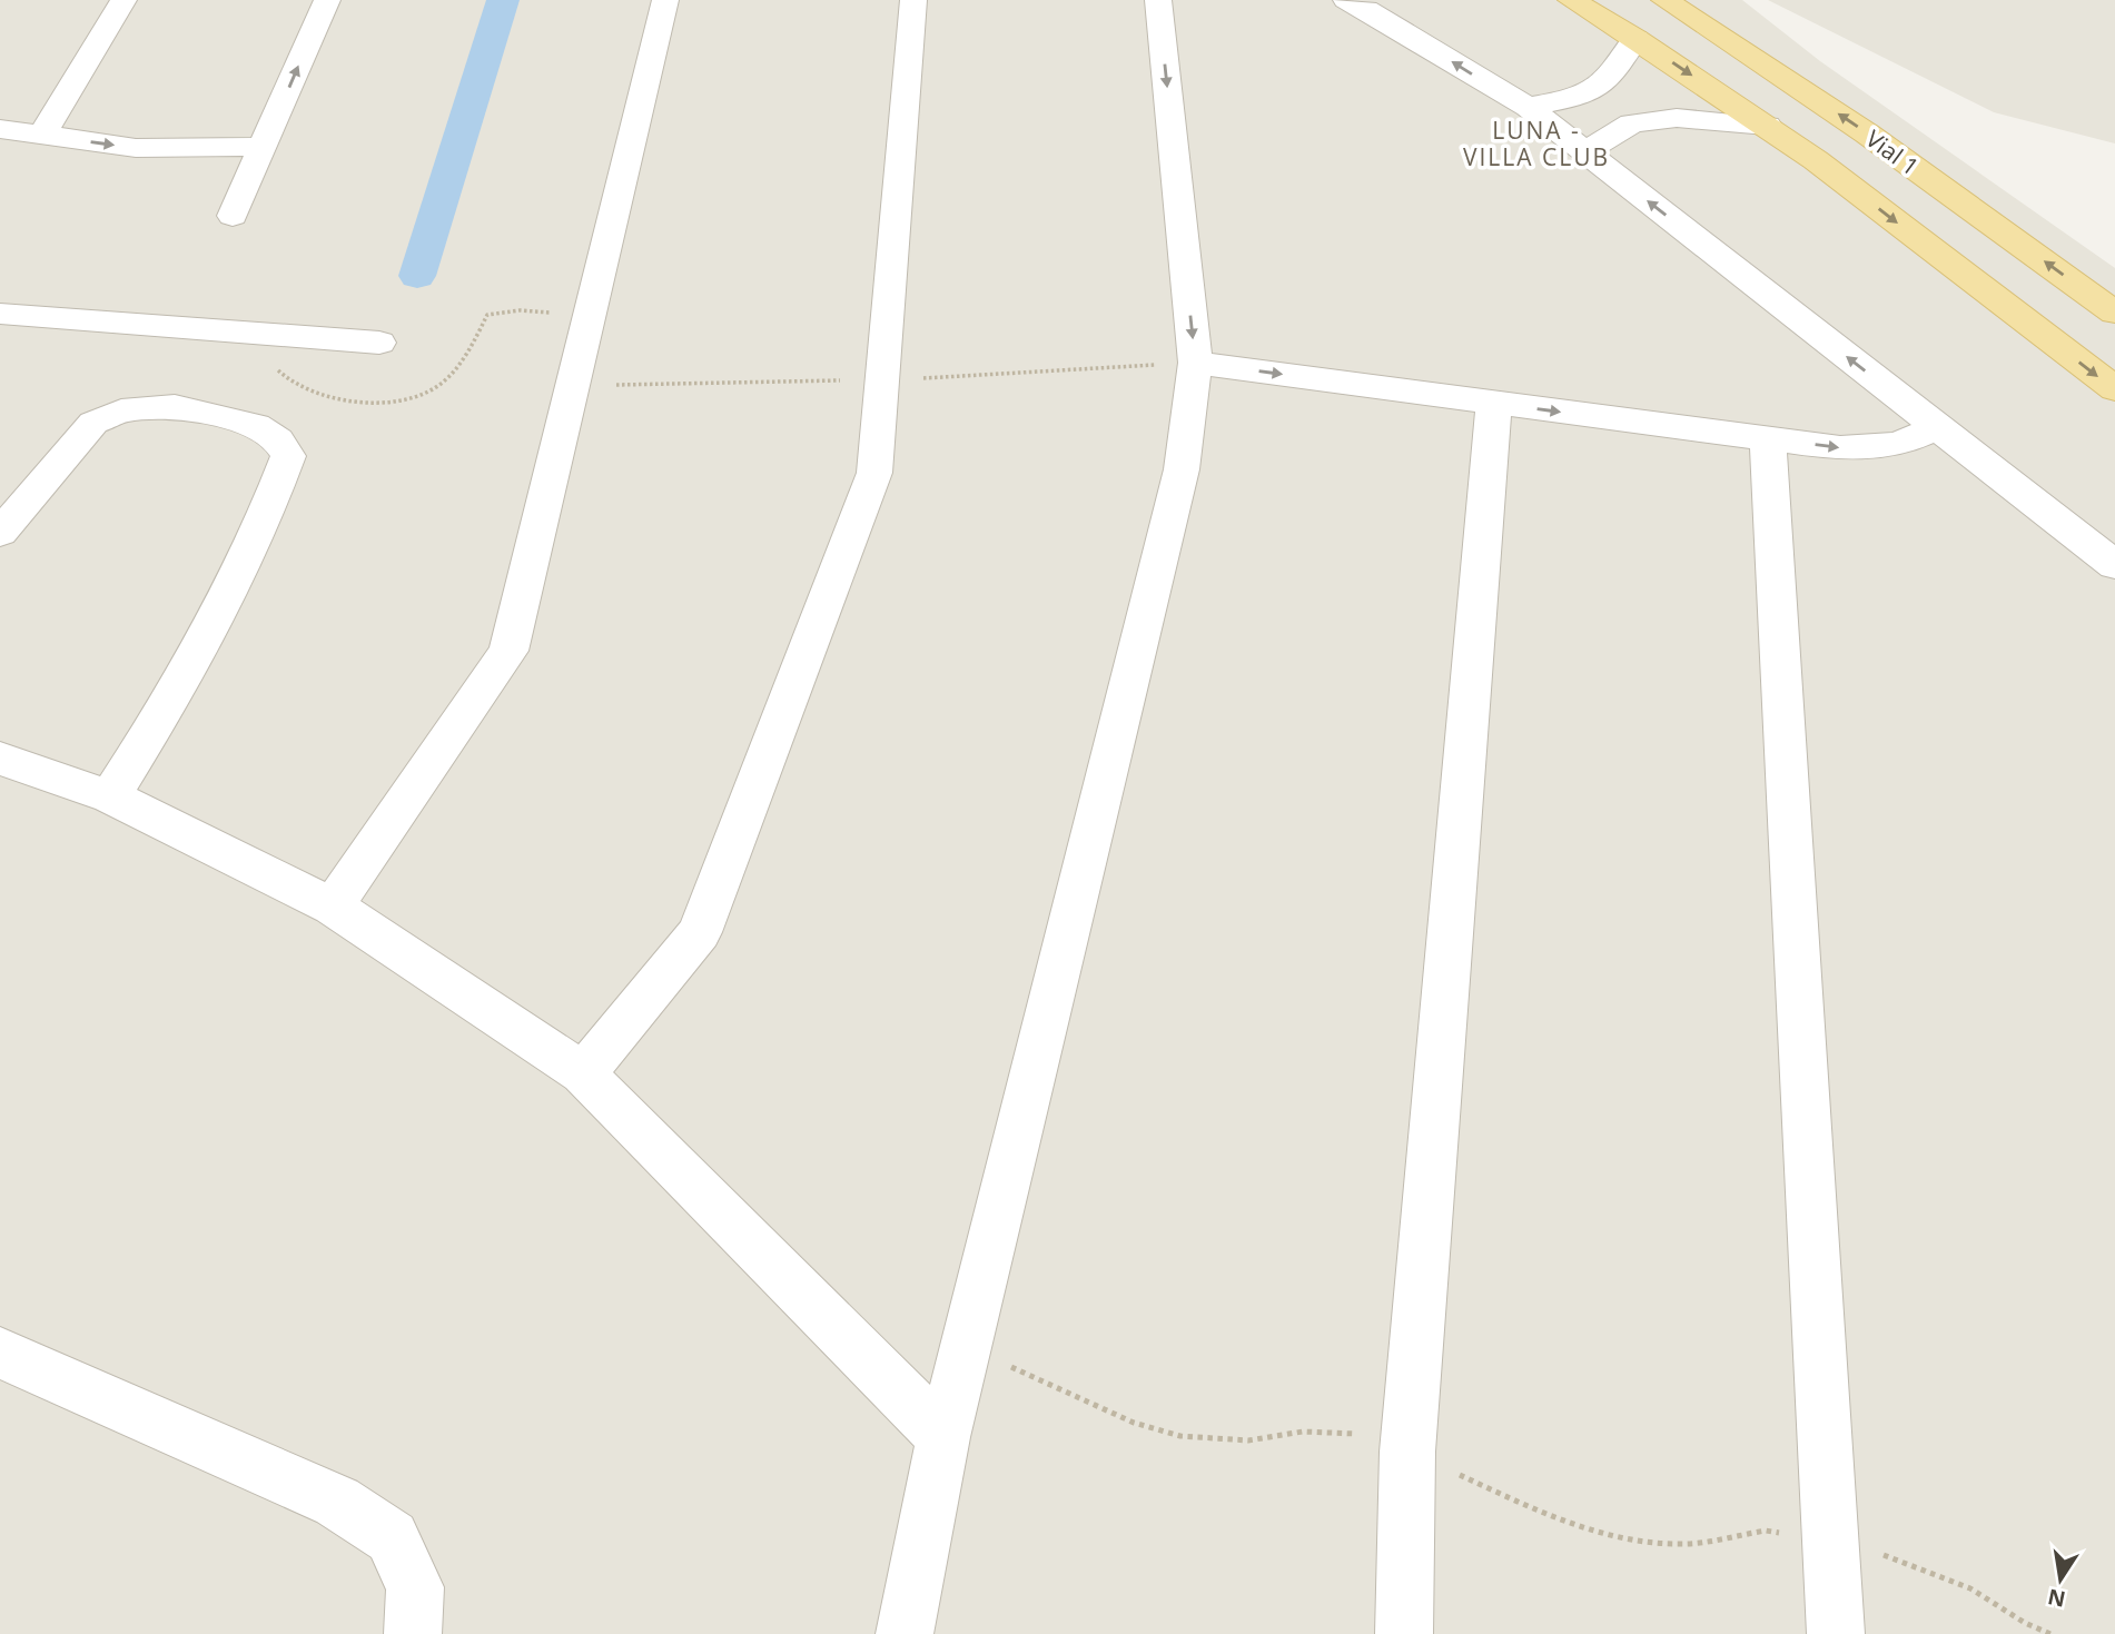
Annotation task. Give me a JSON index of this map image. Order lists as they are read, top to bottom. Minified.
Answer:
{"streets":{"main road":["Vial 1"]},"districts":["LUNA - VILLA CLUB"],"north":"bottom"}
